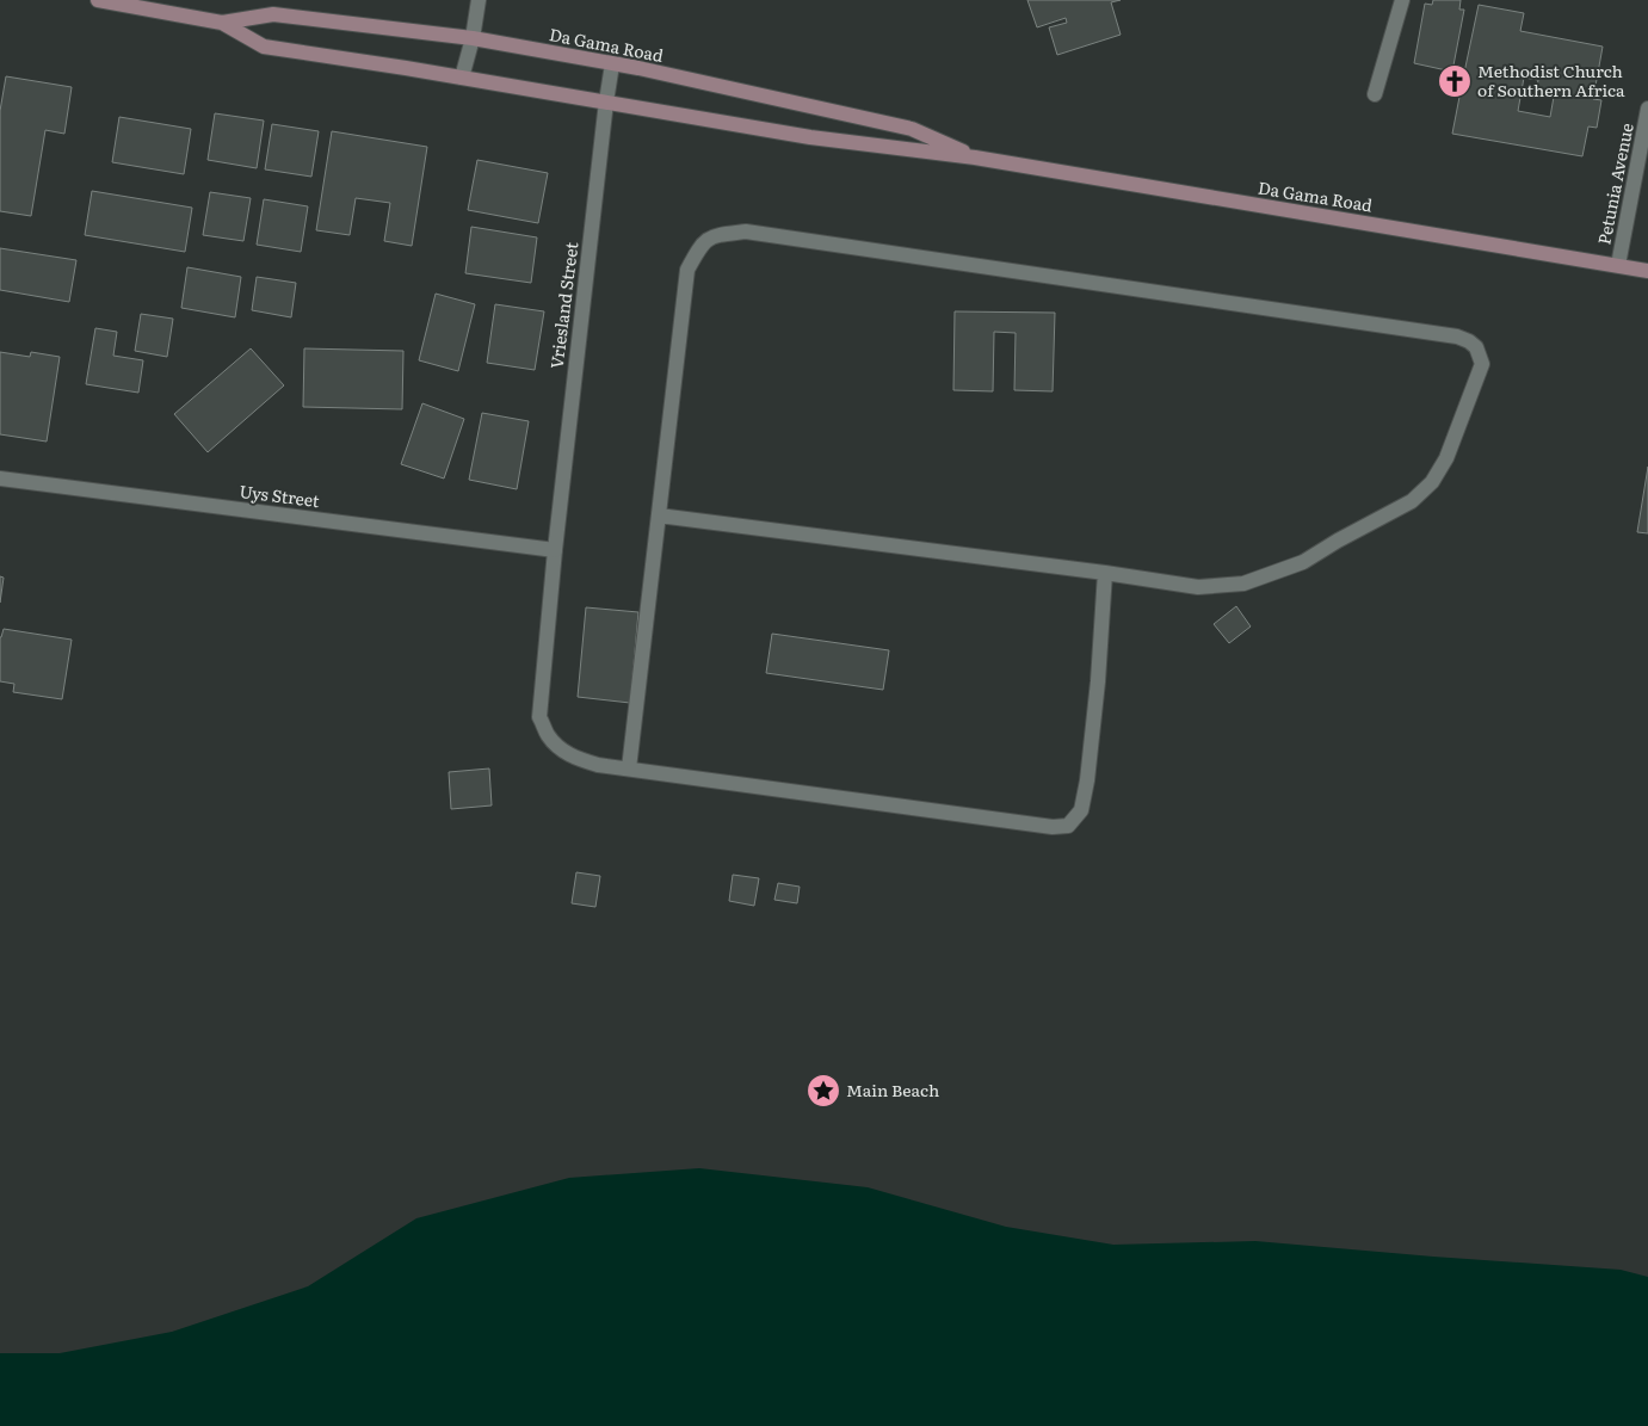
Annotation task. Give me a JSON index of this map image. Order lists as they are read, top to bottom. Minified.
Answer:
{"streets":{"street":["Da Gama Road","Petunia Avenue","Vriesland Street","Uys Street"]},"crossings":[["Da Gama Road","Petunia Avenue"],["Da Gama Road","Vriesland Street"],["Vriesland Street","Uys Street"]],"places":{"church":["Methodist Church of Southern Africa"],"place":["Main Beach"]}}
